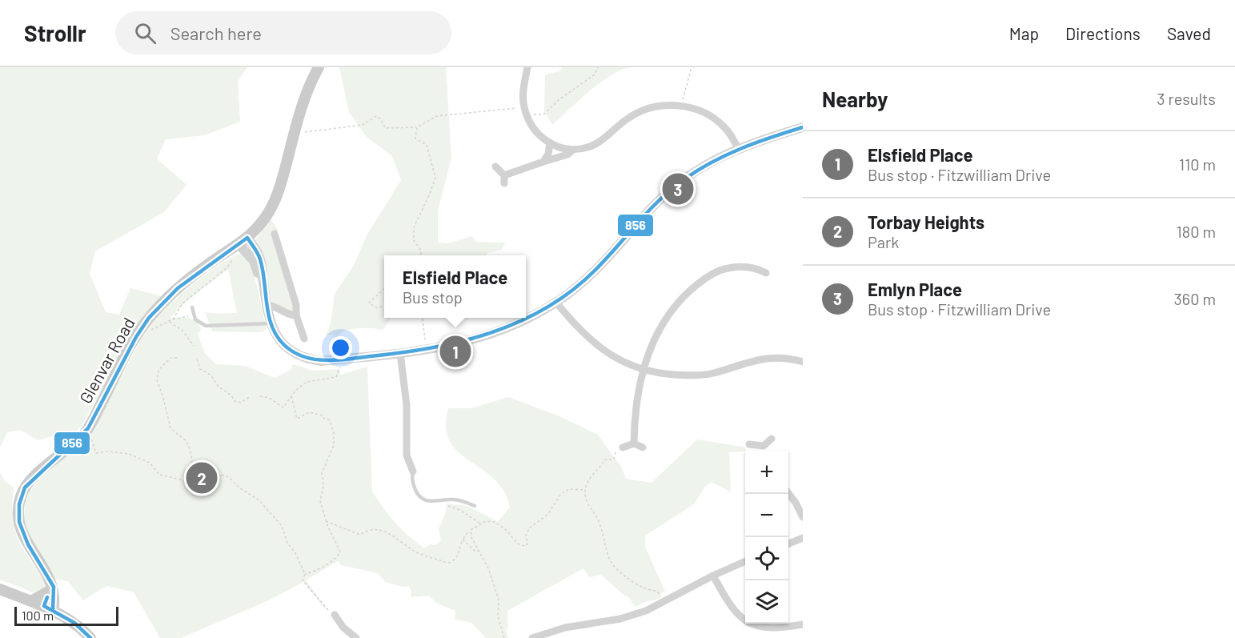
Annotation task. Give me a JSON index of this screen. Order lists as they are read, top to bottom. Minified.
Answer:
{"streets":{"main road":["Glenvar Road"]},"lines":["transit line 856"],"scale_bar":"100 m","page":{"header":"Strollr","search":"Search here","nav":["Map","Directions","Saved"],"heading":["Nearby","3 results"],"list":[{"mark":"1","name":"Elsfield Place","note":"Bus stop · Fitzwilliam Drive","value":"110 m"},{"mark":"2","name":"Torbay Heights","note":"Park","value":"180 m"},{"mark":"3","name":"Emlyn Place","note":"Bus stop · Fitzwilliam Drive","value":"360 m"}],"pins":["3","1","2"],"popup":["Elsfield Place","Bus stop"],"map_buttons":["+","−"],"scale":"100 m"}}
